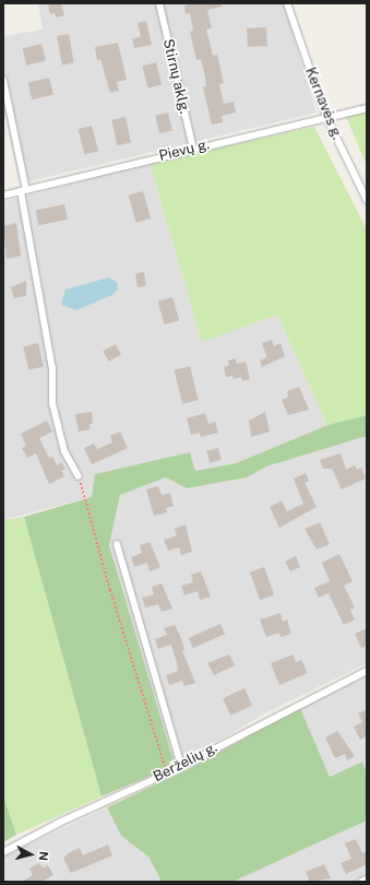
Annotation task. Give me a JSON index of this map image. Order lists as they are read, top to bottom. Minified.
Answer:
{"streets":{"street":["Stirnų aklg.","Kernavės g.","Pievų g.","Berželių g."]},"crossings":[["Stirnų aklg.","Pievų g."],["Kernavės g.","Pievų g."]],"north":"right"}
